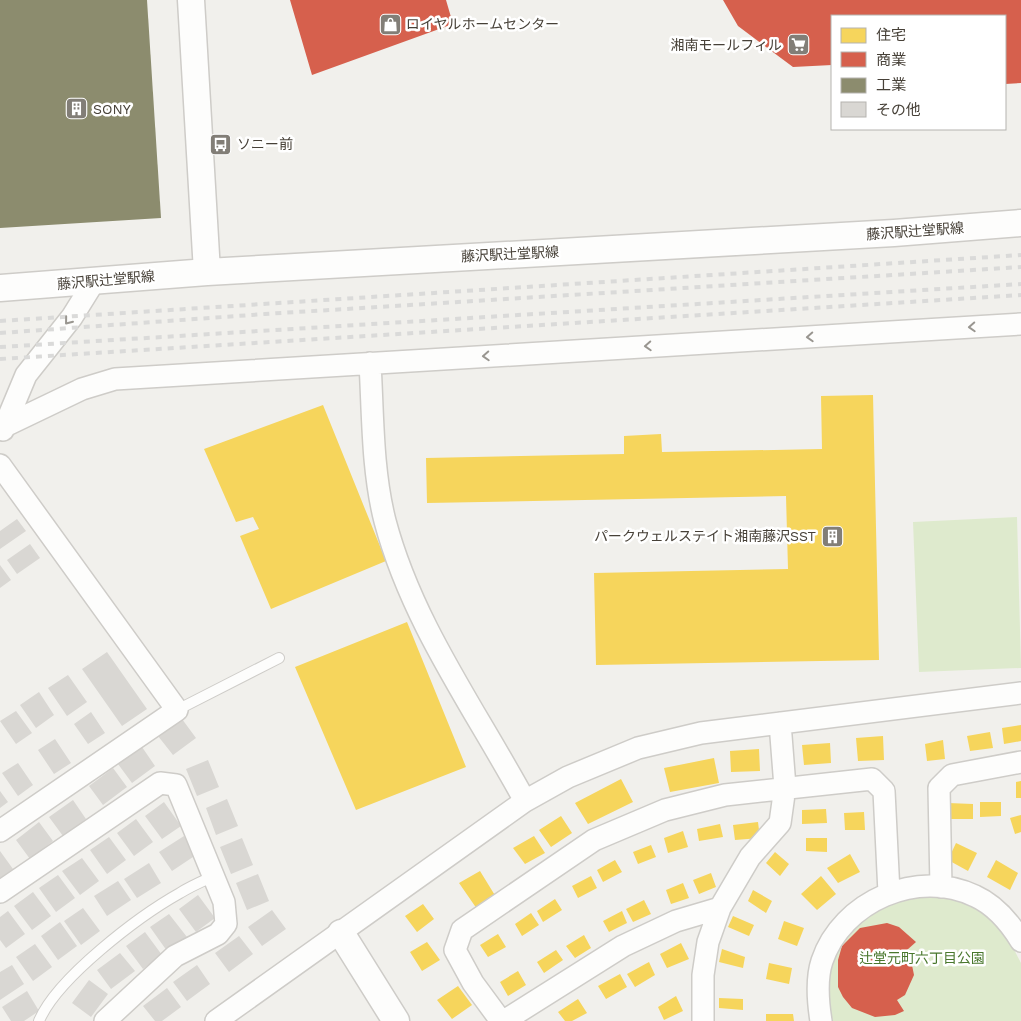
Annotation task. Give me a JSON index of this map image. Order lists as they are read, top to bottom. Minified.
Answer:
{"streets":{"street":["藤沢駅辻堂駅線"]},"parks":["辻堂元町六丁目公園"],"places":{"shop":["ロイヤルホームセンター"],"supermarket":["湘南モールフィル"],"building":["SONY","パークウェルステイト湘南藤沢SST"],"bus stop":["ソニー前"]},"legend":["住宅","商業","工業","その他"]}
